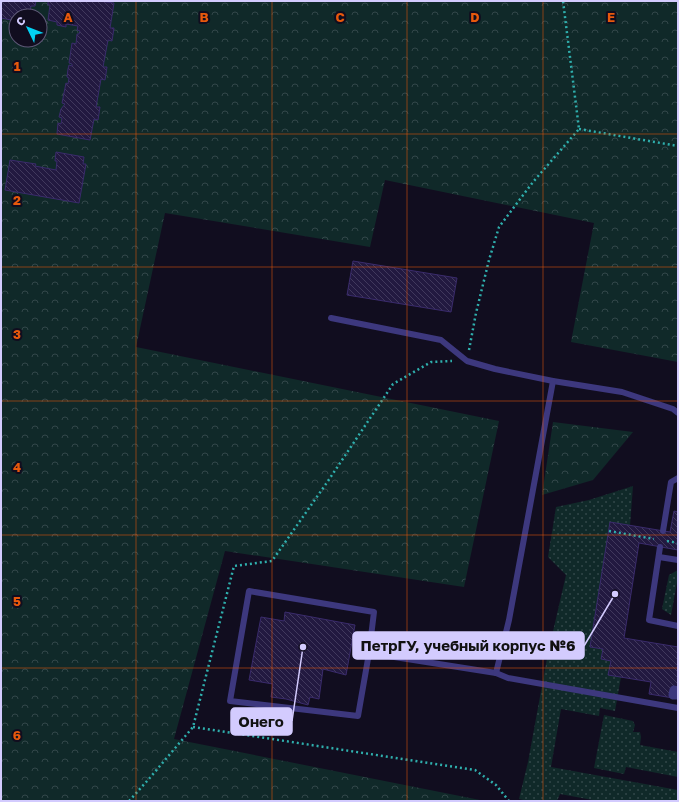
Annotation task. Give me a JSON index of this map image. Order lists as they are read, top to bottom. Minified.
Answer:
{"places":["ПетрГУ, учебный корпус №6","Онего"],"north":"top left","grid":{"columns":["A","B","C","D","E"],"rows":["1","2","3","4","5","6"]}}
